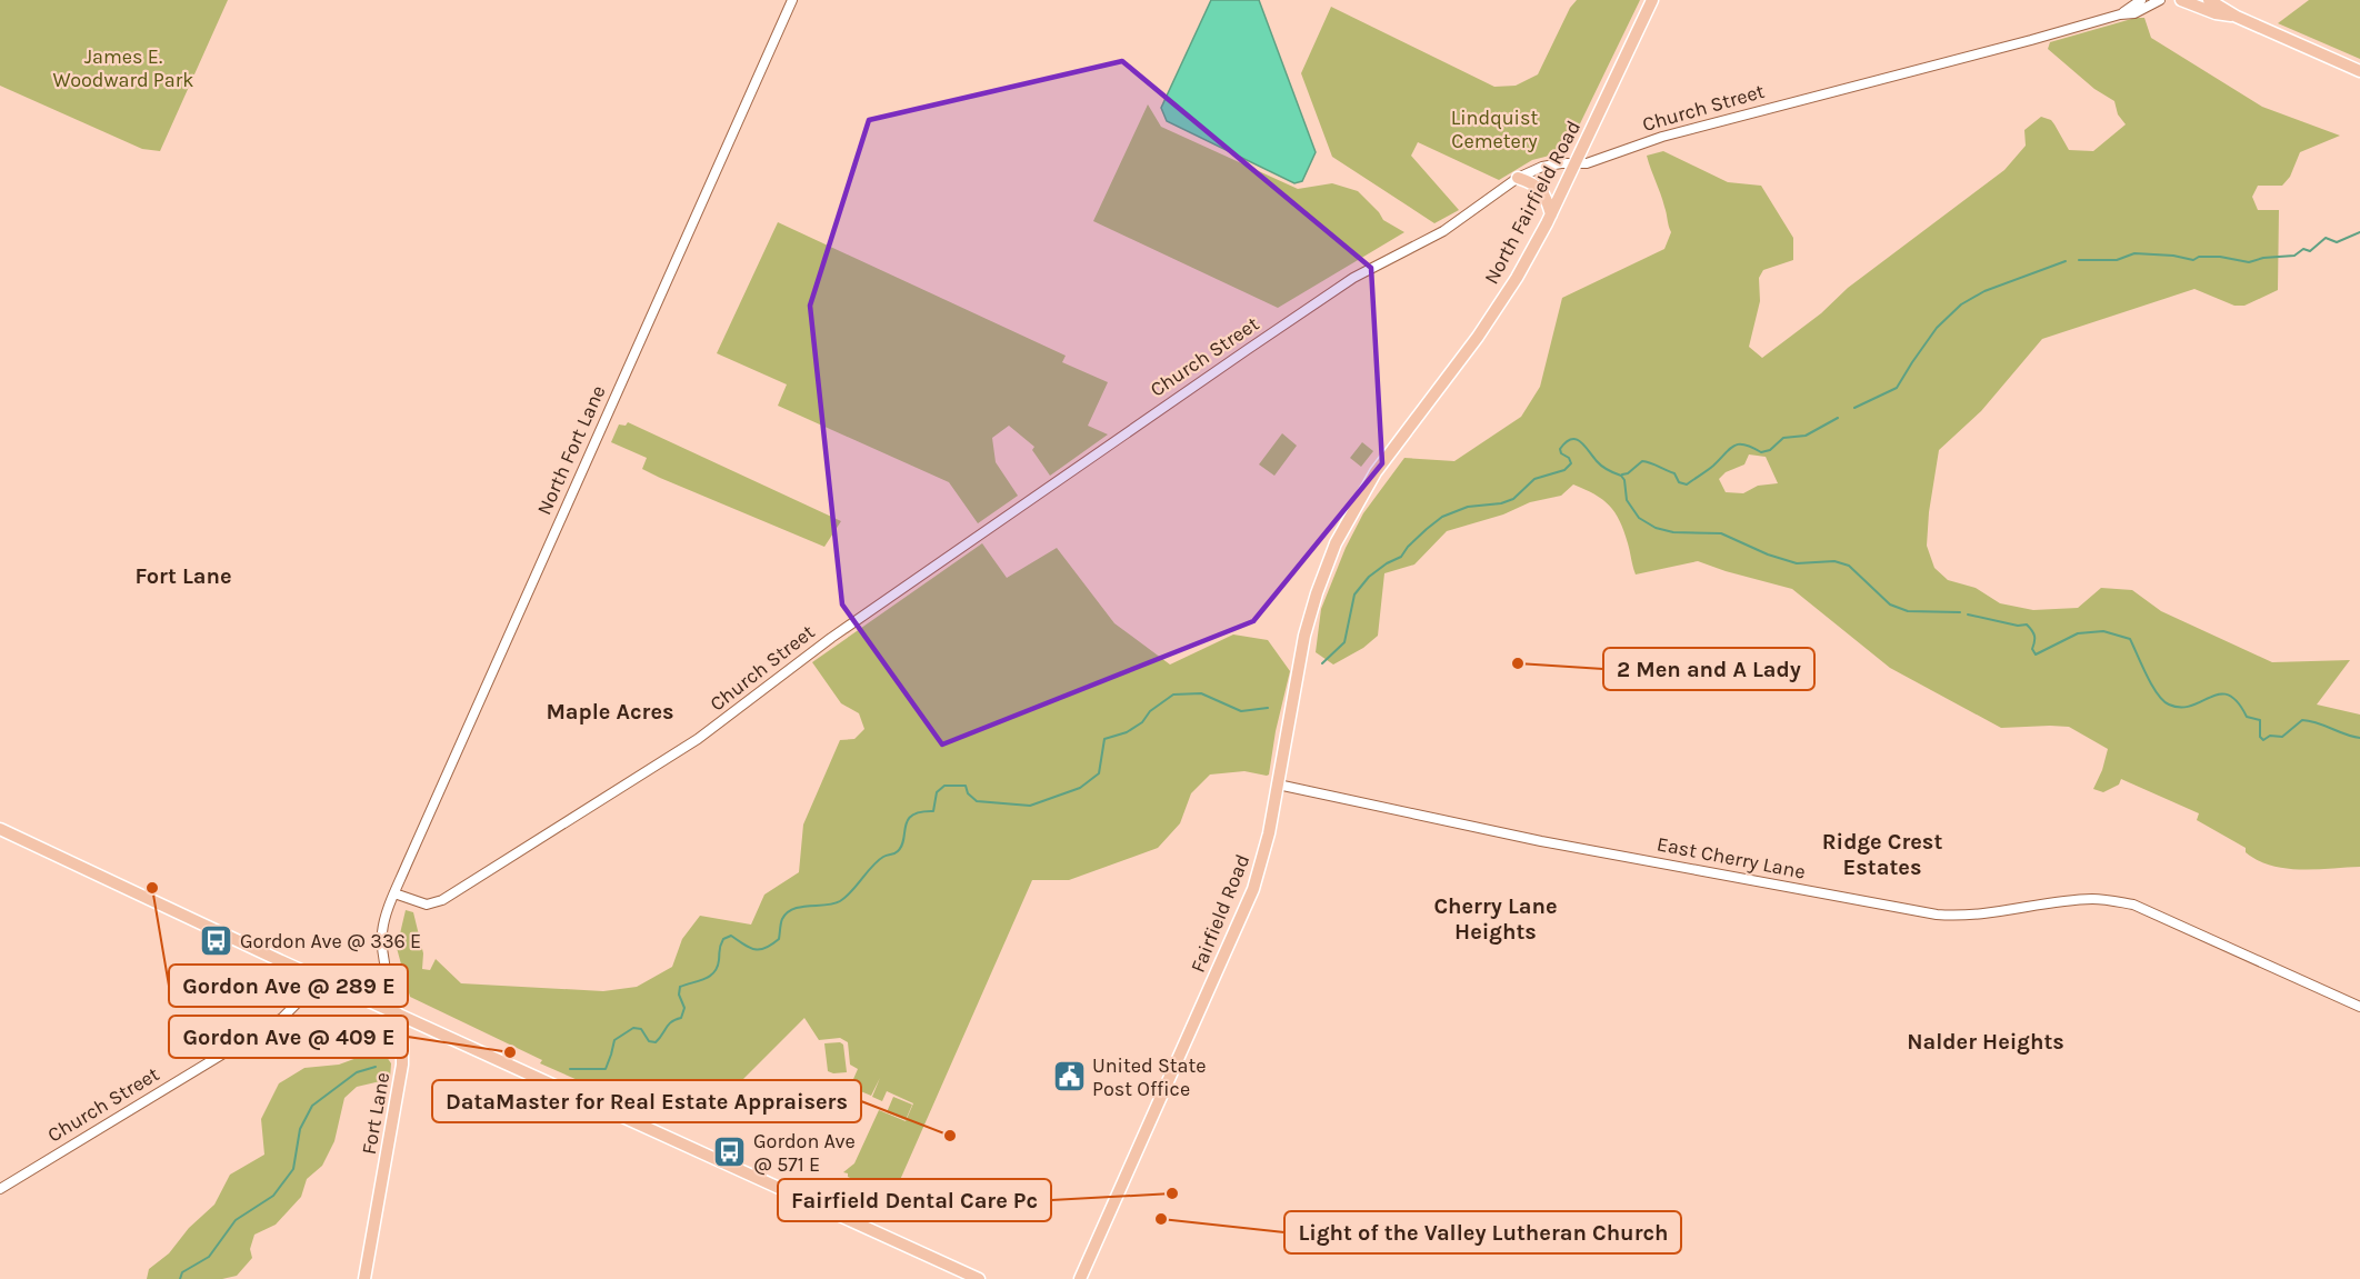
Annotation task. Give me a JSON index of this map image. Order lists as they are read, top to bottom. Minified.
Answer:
{"streets":{"main road":["North Fairfield Road","Fairfield Road","Fort Lane"],"street":["Church Street","North Fort Lane","East Cherry Lane"]},"crossings":[["Church Street","North Fairfield Road"],["Church Street","North Fort Lane"],["North Fairfield Road","Fairfield Road"],["North Fort Lane","Fort Lane"],["East Cherry Lane","Fairfield Road"]],"districts":["Fort Lane","Maple Acres","Ridge Crest Estates","Cherry Lane Heights","Nalder Heights"],"parks":["James E. Woodward Park","Lindquist Cemetery"],"places":{"other":["2 Men and A Lady","Gordon Ave @ 289 E","Gordon Ave @ 409 E","DataMaster for Real Estate Appraisers","Fairfield Dental Care Pc","Light of the Valley Lutheran Church"],"bus stop":["Gordon Ave @ 336 E","Gordon Ave @ 571 E"],"public building":["United State Post Office"]}}
